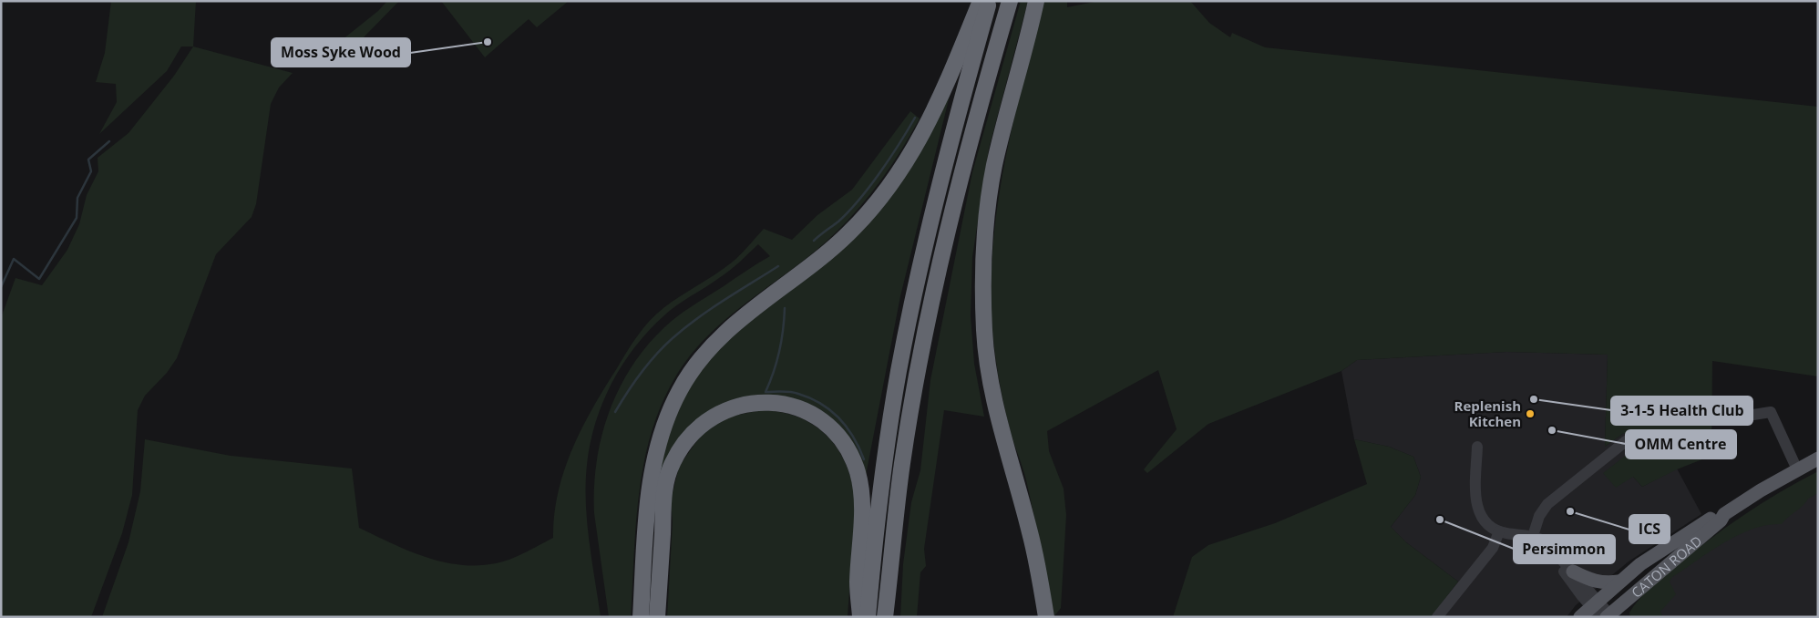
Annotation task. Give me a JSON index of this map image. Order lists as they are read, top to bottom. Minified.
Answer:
{"streets":{"main road":["CATON ROAD"]},"places":["Moss Syke Wood","3-1-5 Health Club","Replenish Kitchen","OMM Centre","ICS","Persimmon"]}
